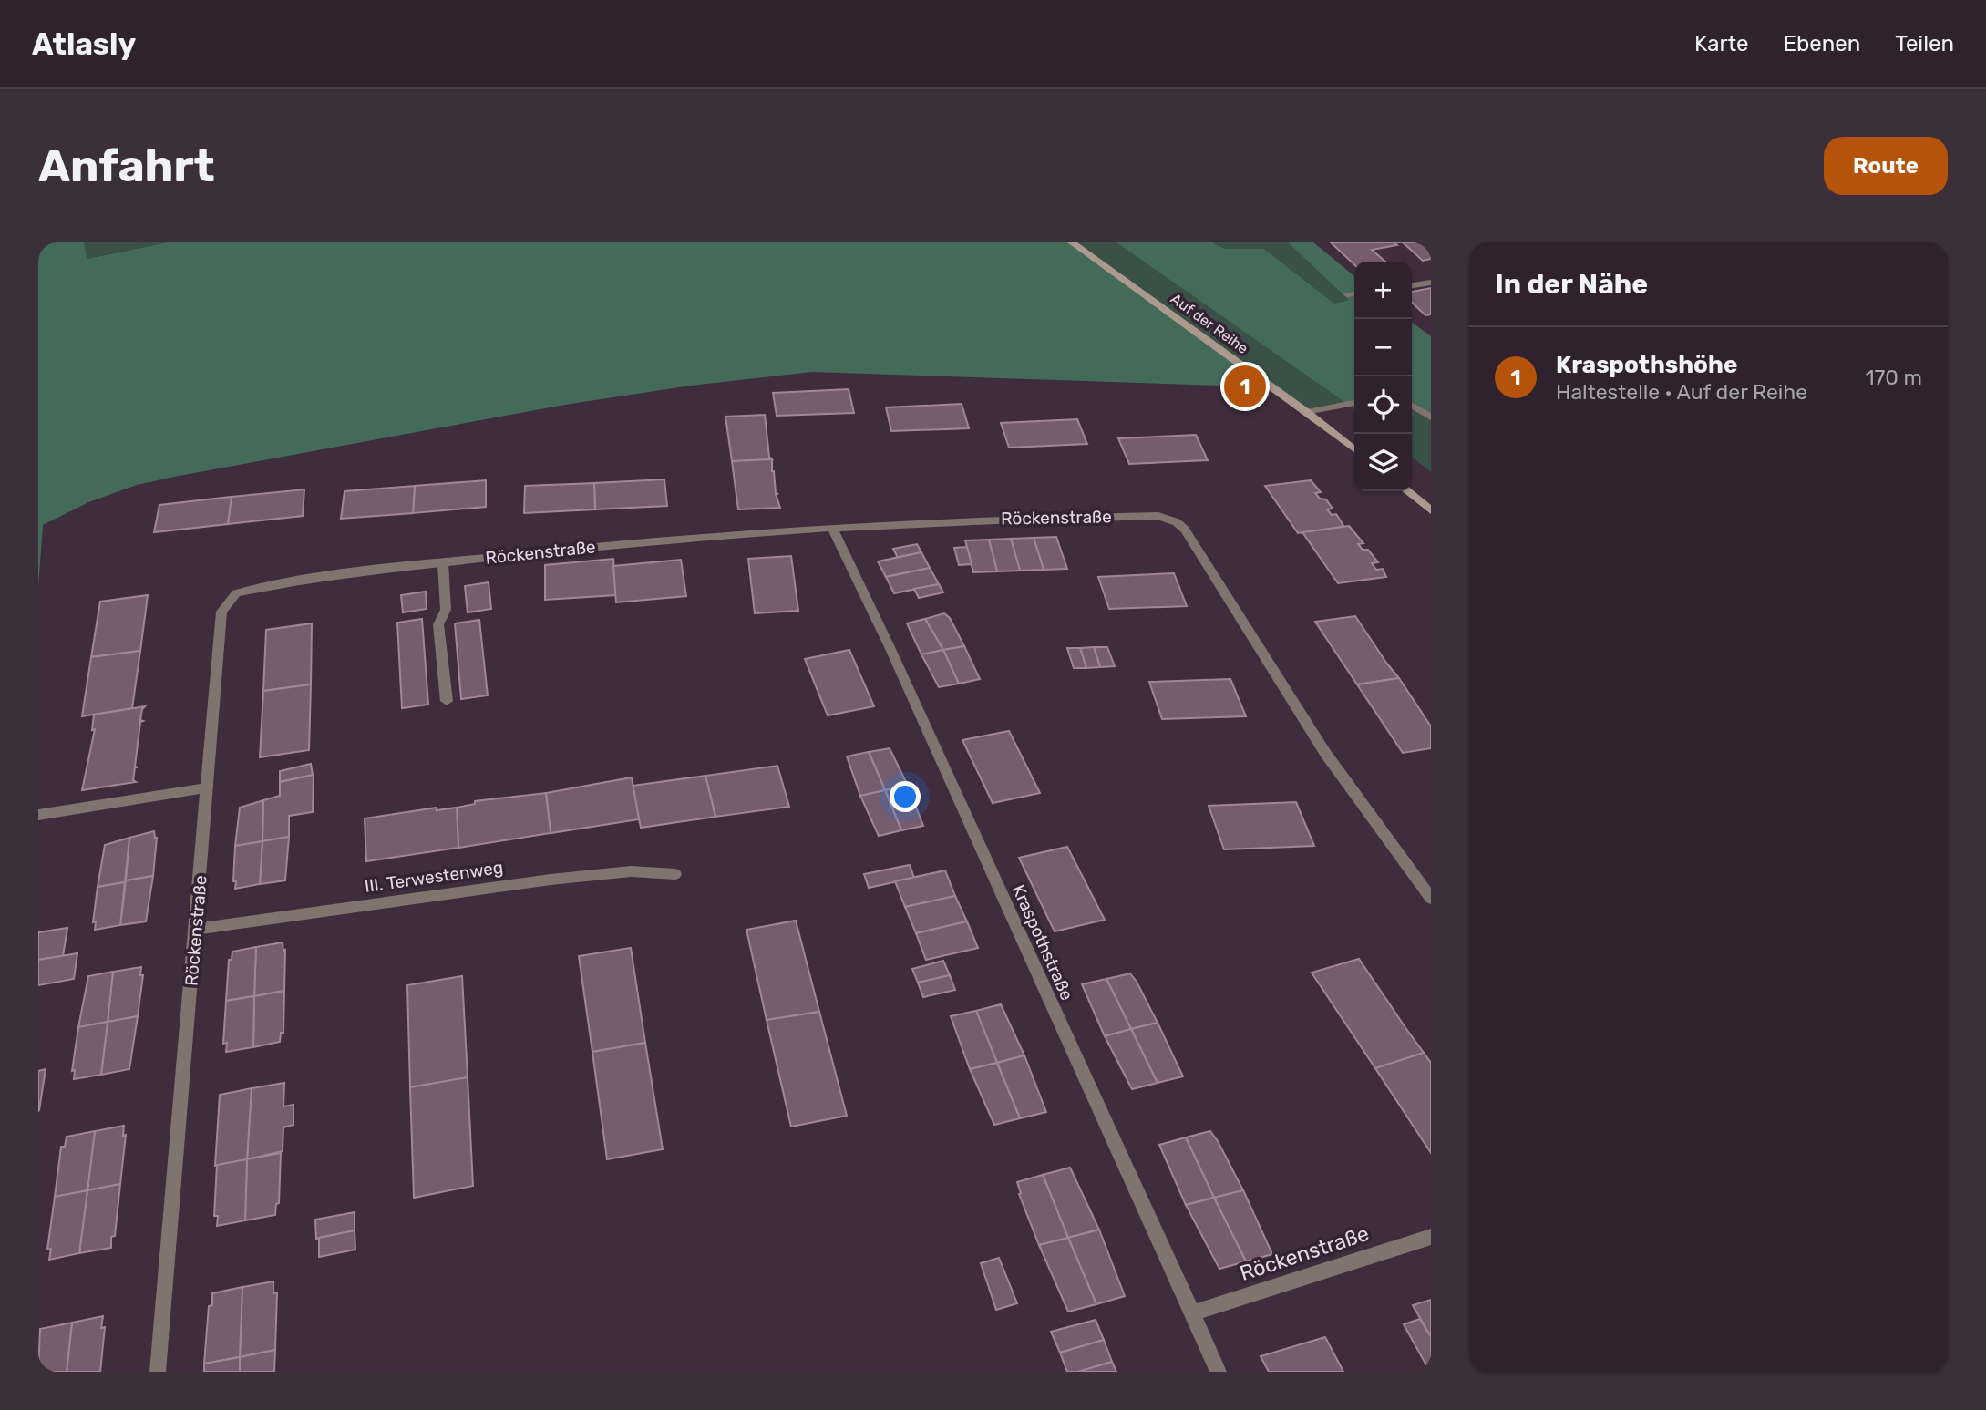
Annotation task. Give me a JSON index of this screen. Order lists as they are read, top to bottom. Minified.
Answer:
{"streets":{"main road":["Auf der Reihe"],"street":["Röckenstraße","III. Terwestenweg","Kraspothstraße"]},"crossings":[["Röckenstraße","III. Terwestenweg"],["Röckenstraße","Kraspothstraße"]],"page":{"header":"Atlasly","nav":["Karte","Ebenen","Teilen"],"buttons":"Route","title":"Anfahrt","heading":"In der Nähe","map_buttons":["+","−"],"list":[{"mark":"1","name":"Kraspothshöhe","note":"Haltestelle · Auf der Reihe","value":"170 m"}],"pins":"1"}}
